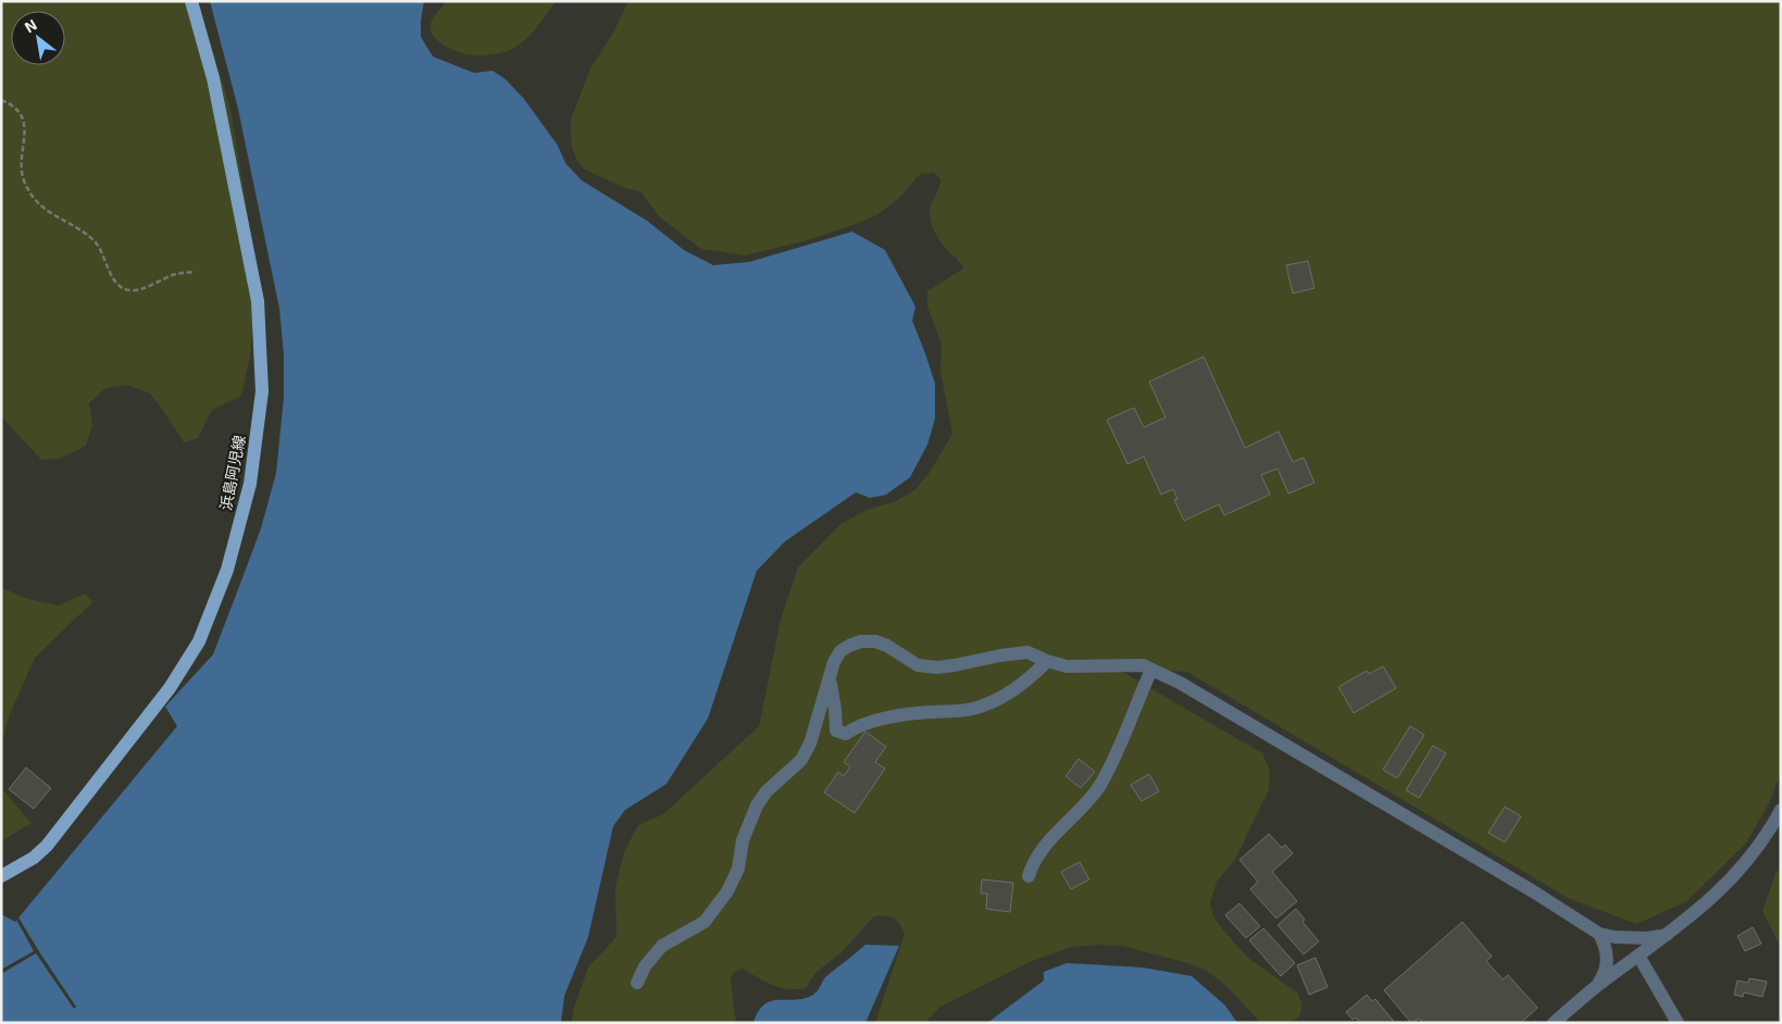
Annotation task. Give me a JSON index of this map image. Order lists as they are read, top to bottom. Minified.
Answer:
{"streets":{"main road":["浜島阿児線"]},"north":"top left"}
